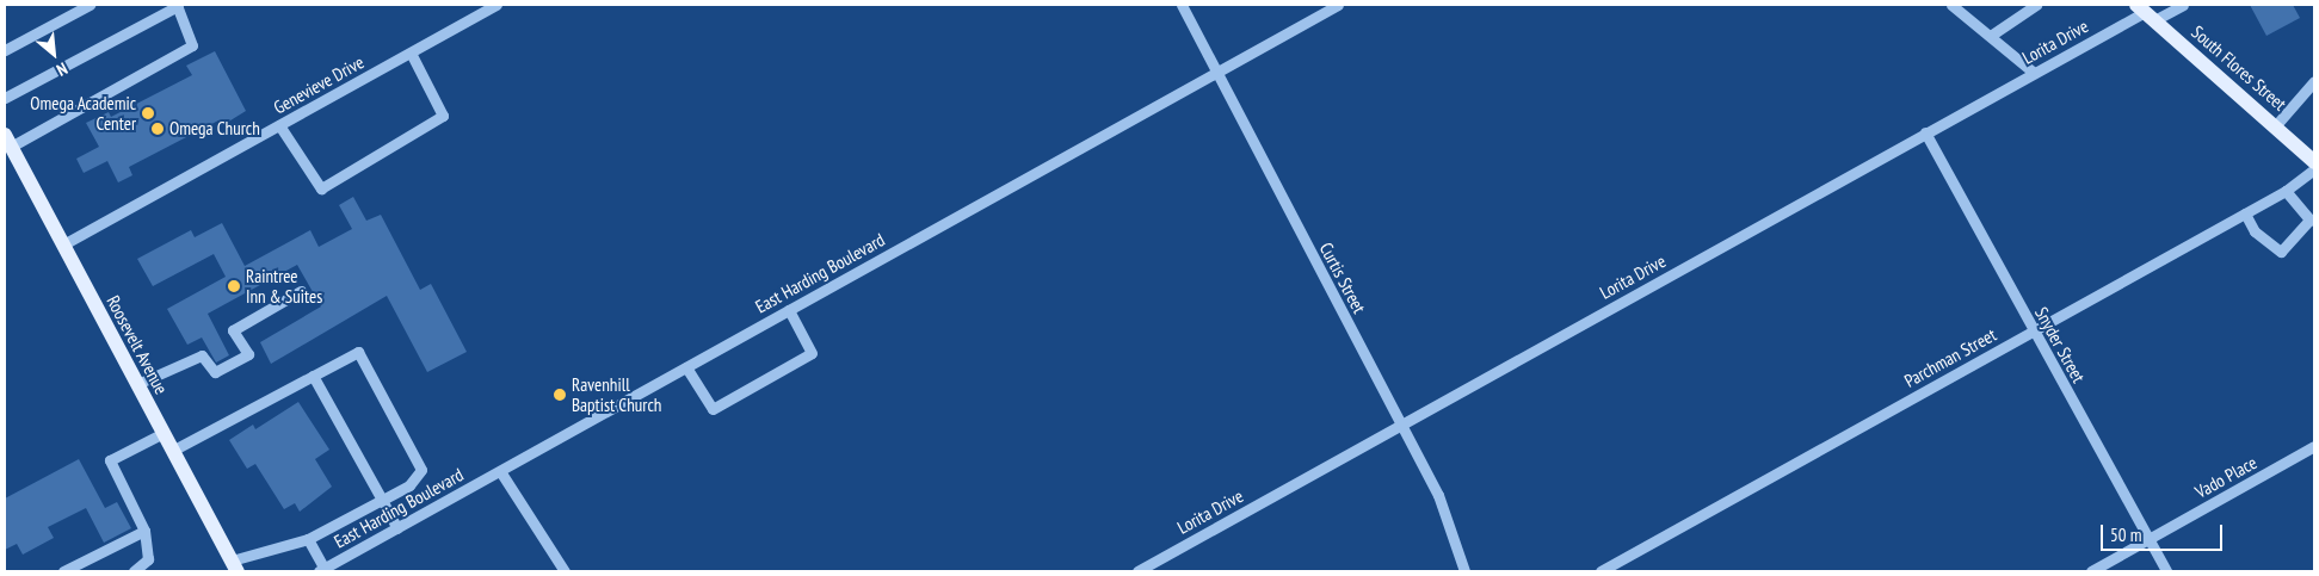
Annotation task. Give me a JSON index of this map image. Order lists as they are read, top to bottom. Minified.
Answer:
{"streets":{"main road":["South Flores Street","Roosevelt Avenue"],"street":["Lorita Drive","Genevieve Drive","East Harding Boulevard","Curtis Street","Snyder Street","Parchman Street","Vado Place"]},"crossings":[["Lorita Drive","South Flores Street"],["Lorita Drive","Curtis Street"],["Lorita Drive","Snyder Street"],["Genevieve Drive","Roosevelt Avenue"],["East Harding Boulevard","Curtis Street"],["Snyder Street","Parchman Street"],["Snyder Street","Vado Place"]],"places":["Omega Academic Center","Omega Church","Raintree Inn & Suites","Ravenhill Baptist Church"],"scale_bar":"50 m","north":"bottom right"}
